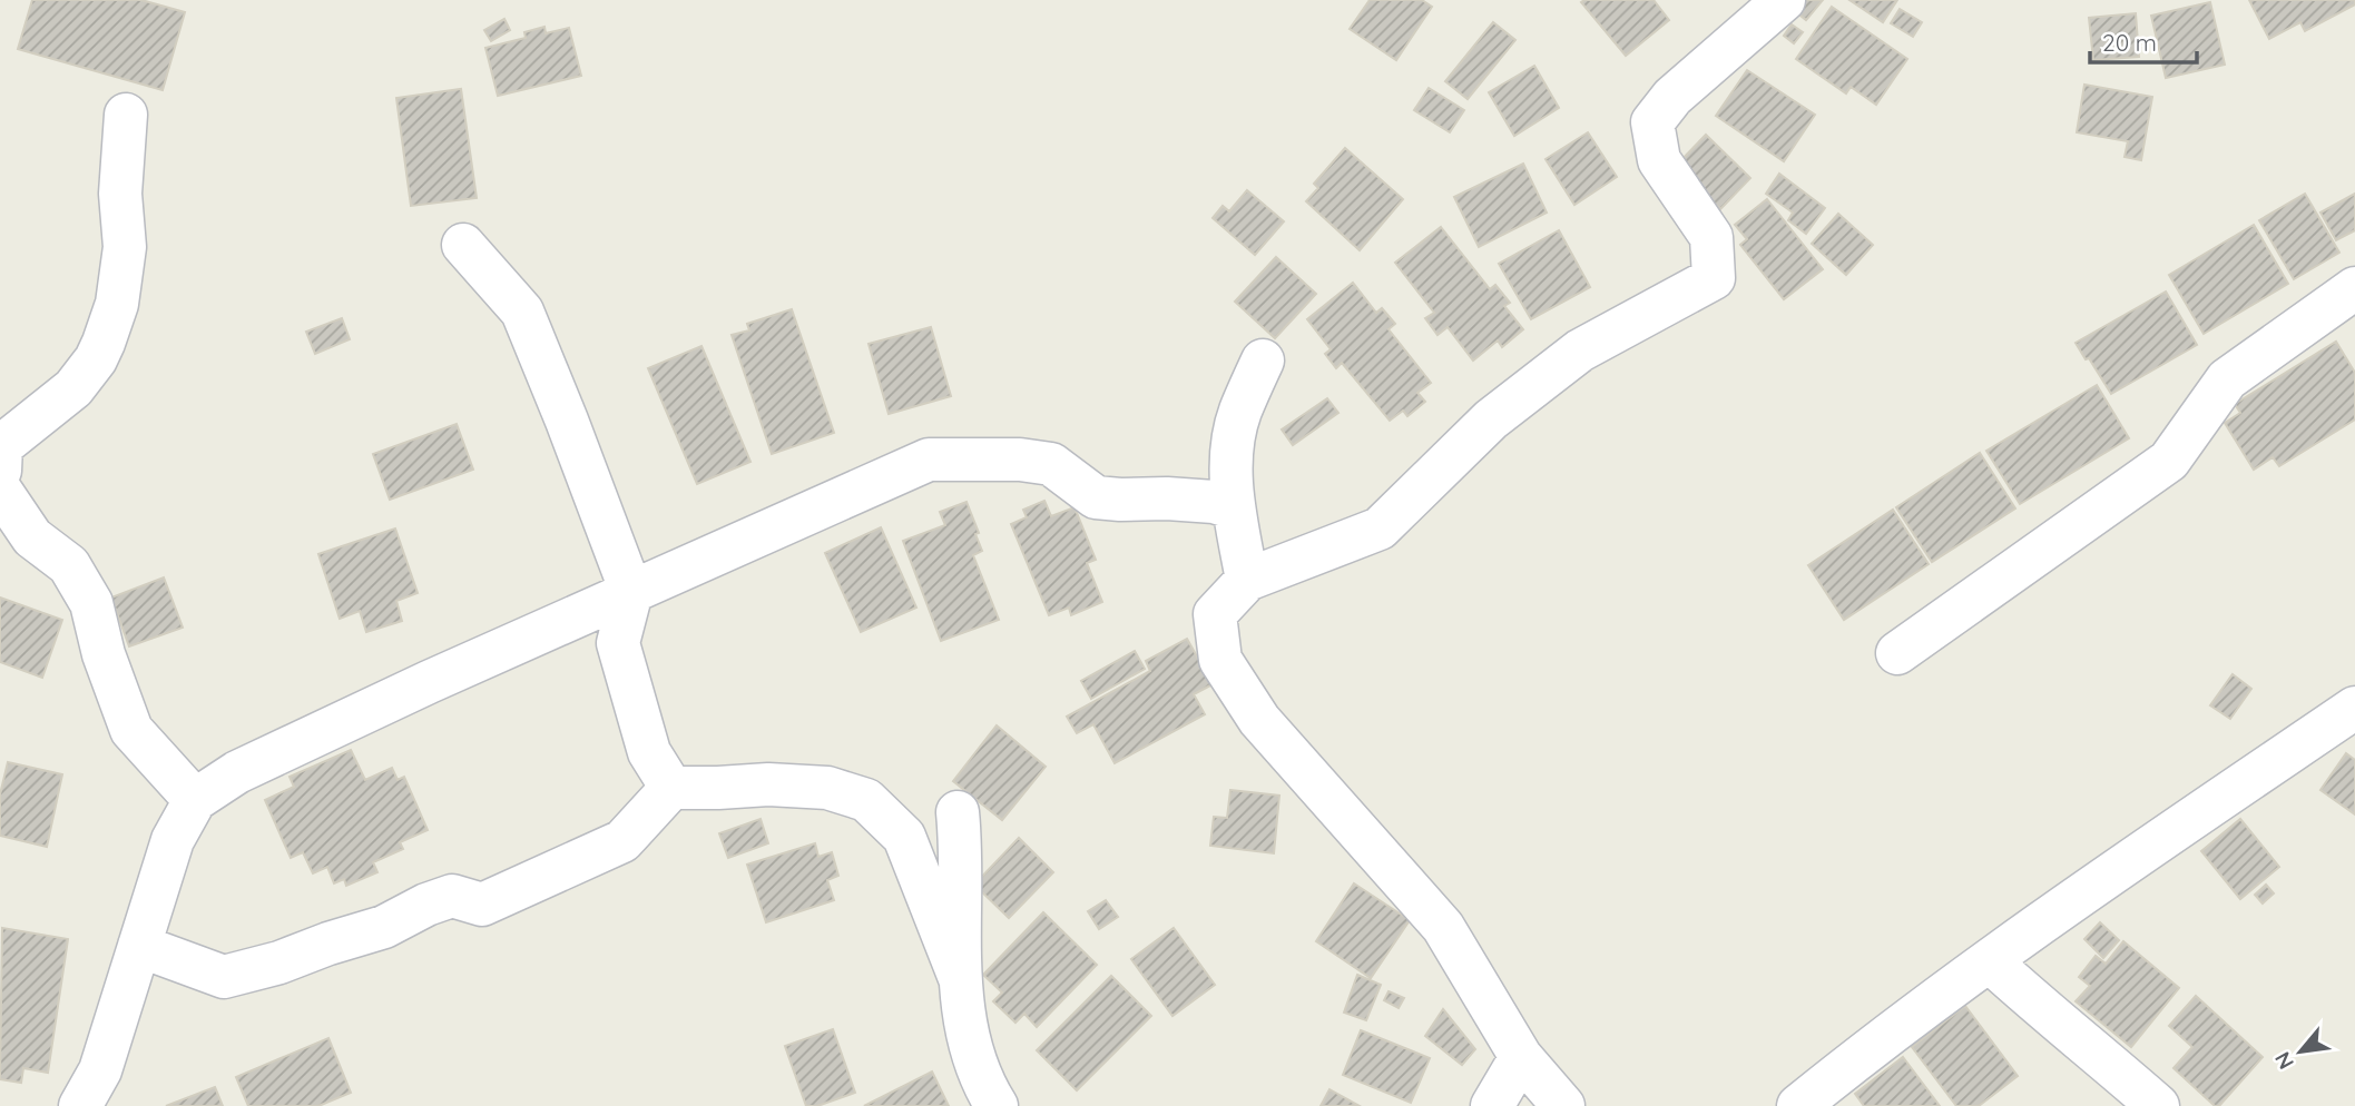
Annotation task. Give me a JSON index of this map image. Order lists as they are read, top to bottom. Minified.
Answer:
{"scale_bar":"20 m","north":"bottom left"}
